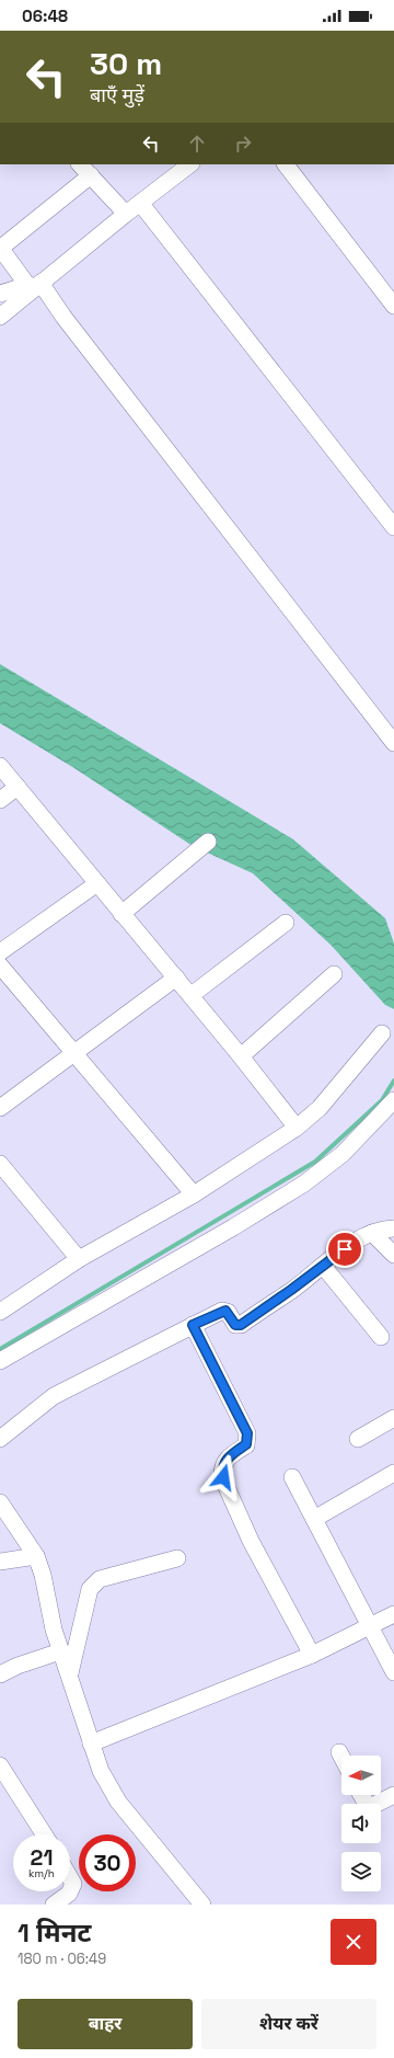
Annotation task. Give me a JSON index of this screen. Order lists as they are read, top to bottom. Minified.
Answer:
{"north":"left","page":{"status":"06:48","turn":["30 m","बाएँ मुड़ें"],"speed":"21 km/h","limit":"30","heading":["1 मिनट","180 m · 06:49"],"buttons":["बाहर","शेयर करें"]}}
